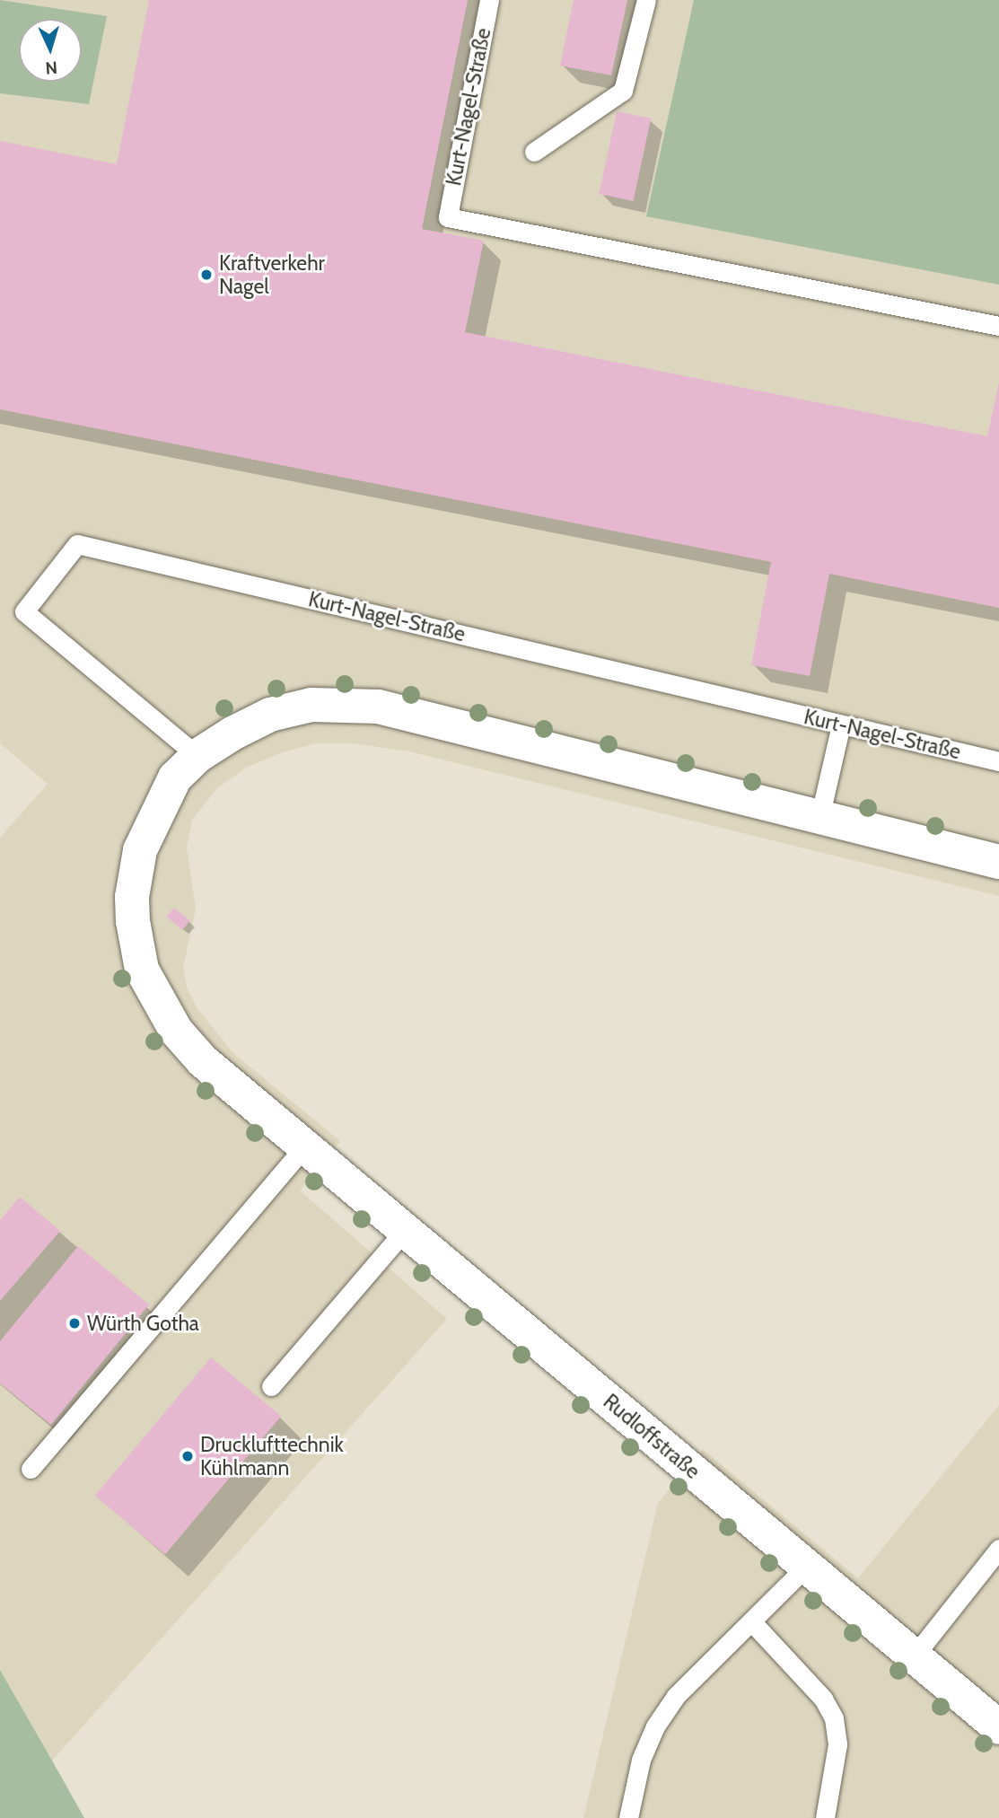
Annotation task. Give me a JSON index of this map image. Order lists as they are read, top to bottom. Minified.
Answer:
{"streets":{"street":["Rudloffstraße"],"lane":["Kurt-Nagel-Straße"]},"places":["Kraftverkehr Nagel","Würth Gotha","Drucklufttechnik Kühlmann"],"north":"bottom"}
